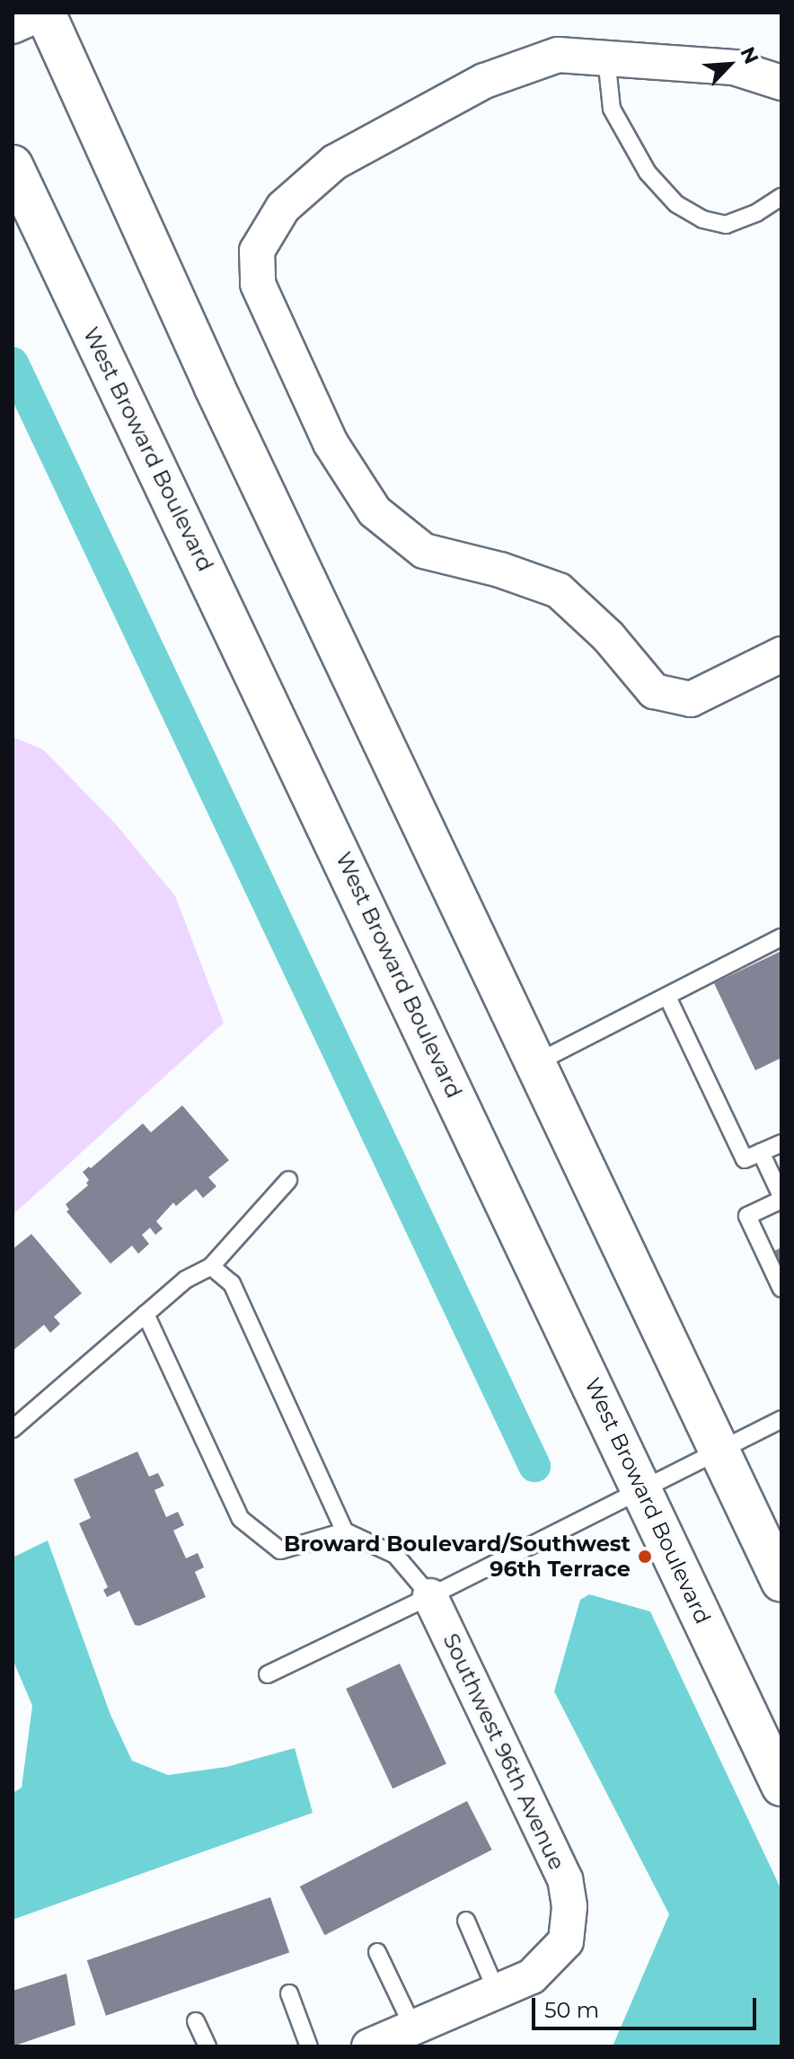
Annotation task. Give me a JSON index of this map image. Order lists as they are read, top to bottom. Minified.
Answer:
{"streets":{"main road":["West Broward Boulevard"],"street":["Southwest 96th Avenue"]},"places":["Broward Boulevard/Southwest 96th Terrace"],"scale_bar":"50 m","north":"top right"}
